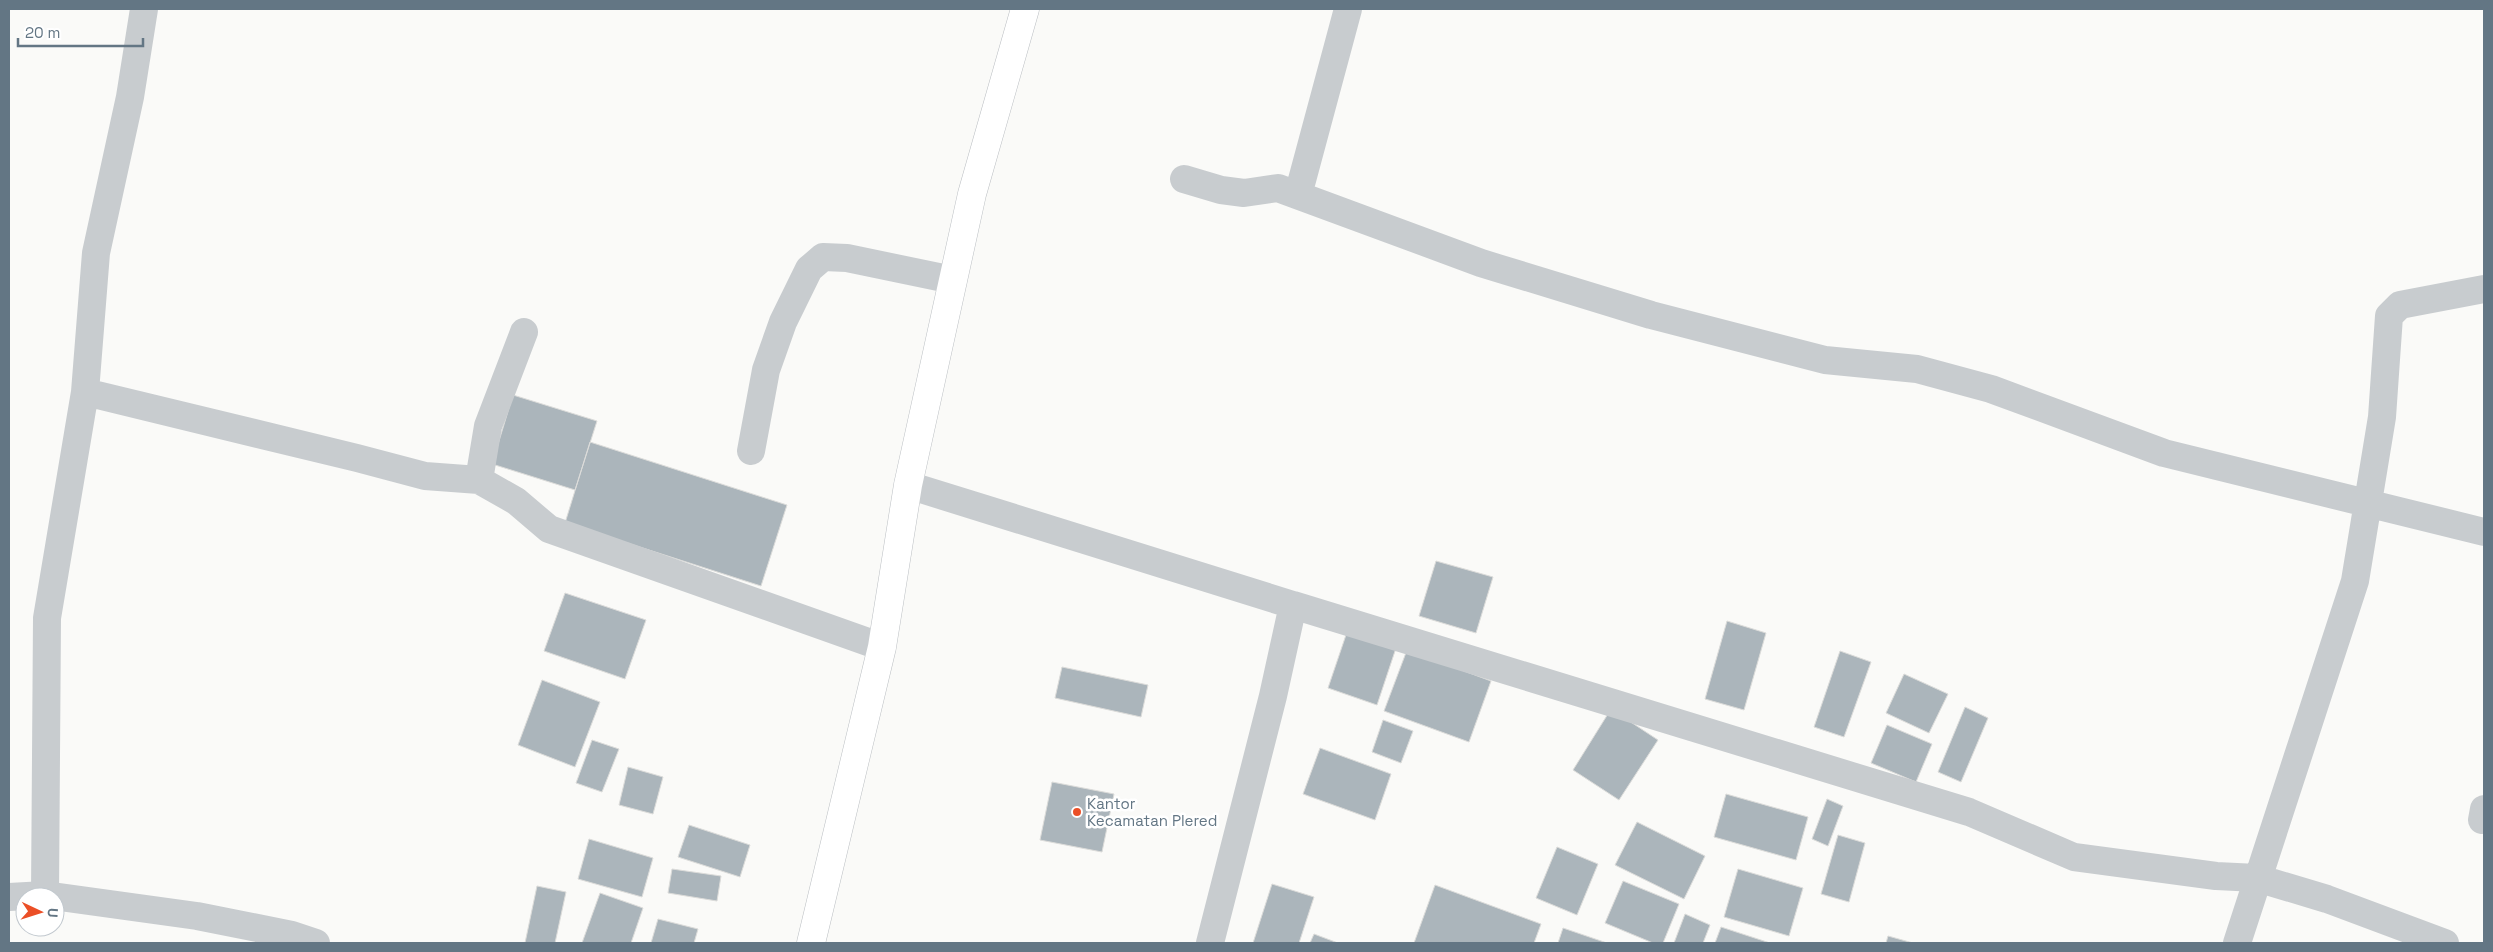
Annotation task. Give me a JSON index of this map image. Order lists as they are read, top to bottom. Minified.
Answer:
{"places":["Kantor Kecamatan Plered"],"scale_bar":"20 m","north":"right"}
